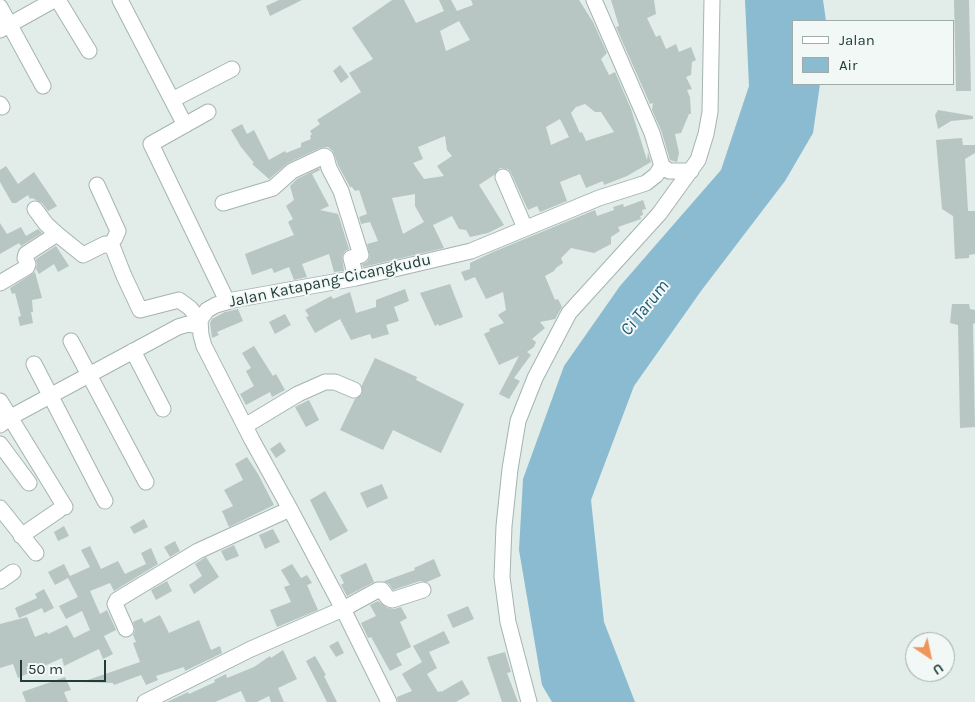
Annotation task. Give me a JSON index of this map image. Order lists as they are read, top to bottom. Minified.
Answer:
{"streets":{"street":["Jalan Katapang-Cicangkudu"]},"water":["Ci Tarum"],"legend":["Jalan","Air"],"scale_bar":"50 m","north":"bottom right"}
